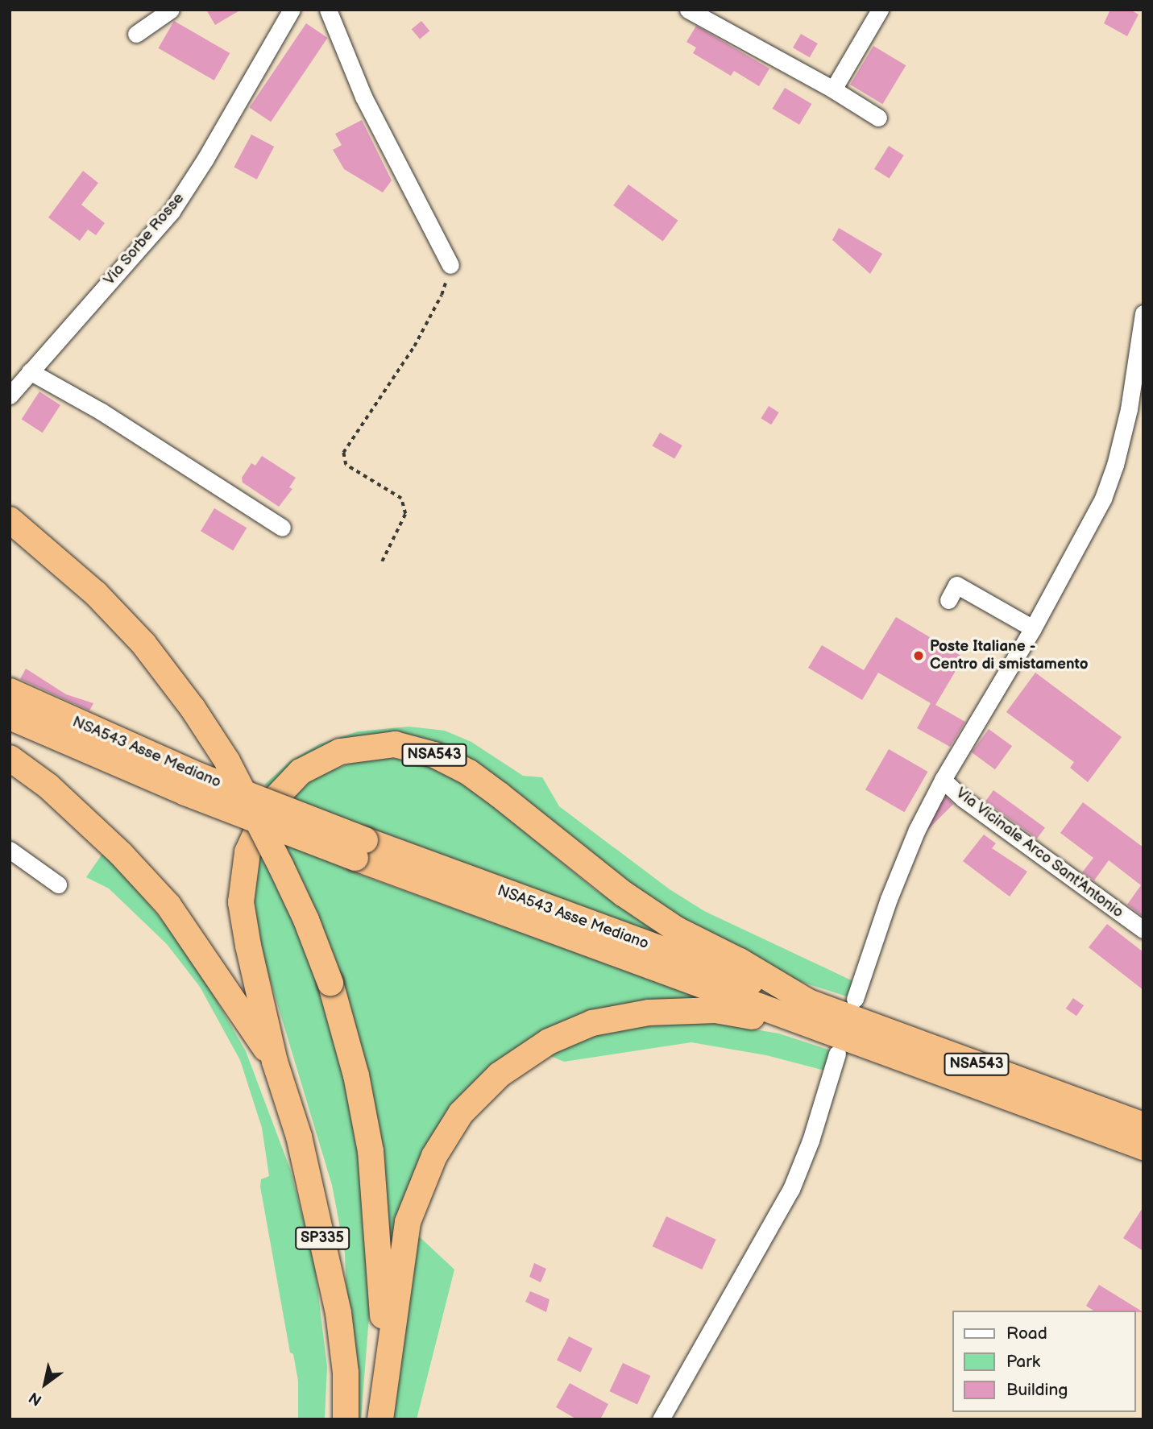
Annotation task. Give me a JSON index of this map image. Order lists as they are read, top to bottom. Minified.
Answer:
{"streets":{"highway":["NSA543 Asse Mediano","NSA543","SP335"],"street":["Via Sorbe Rosse","Via Vicinale Arco Sant'Antonio"]},"crossings":[["NSA543 Asse Mediano","NSA543"],["NSA543","SP335"]],"places":["Poste Italiane - Centro di smistamento"],"legend":["Road","Park","Building"],"north":"bottom left"}
